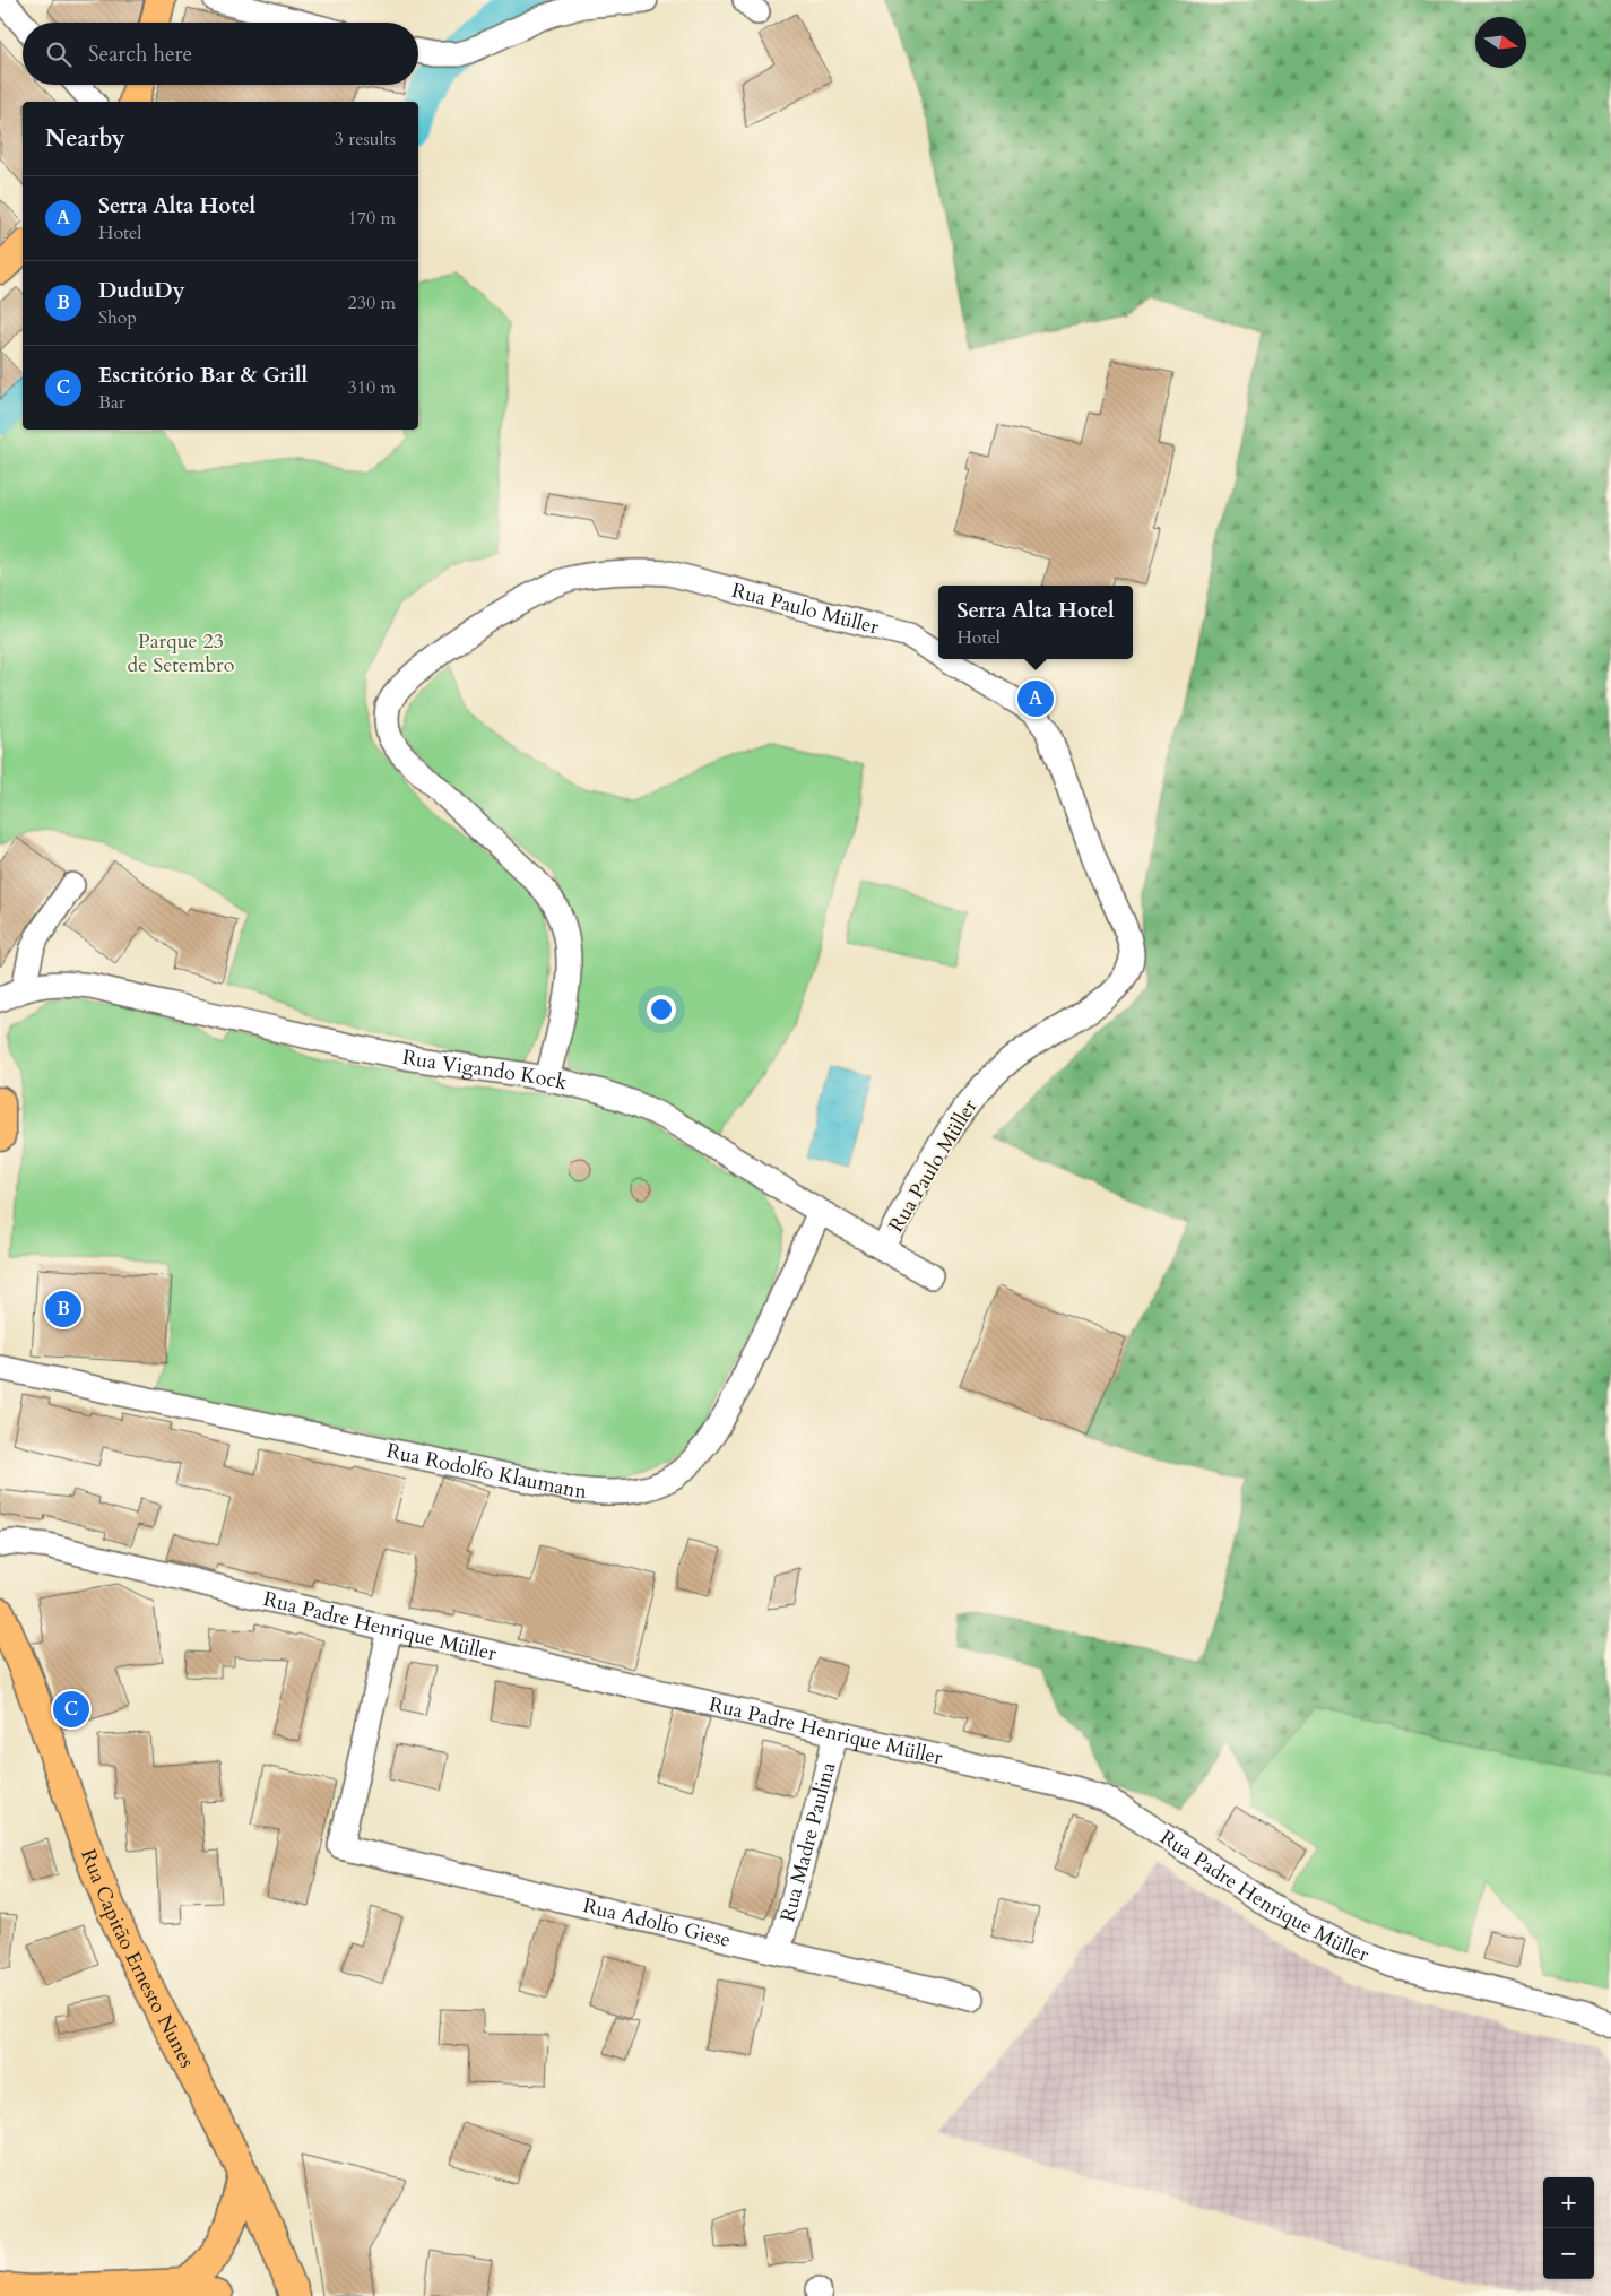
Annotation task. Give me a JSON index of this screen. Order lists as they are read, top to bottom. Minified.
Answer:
{"streets":{"main road":["Rua Capitão Ernesto Nunes"],"street":["Rua Paulo Müller","Rua Vigando Kock","Rua Rodolfo Klaumann","Rua Padre Henrique Müller","Rua Madre Paulina","Rua Adolfo Giese"]},"crossings":[["Rua Paulo Müller","Rua Vigando Kock"],["Rua Vigando Kock","Rua Rodolfo Klaumann"],["Rua Padre Henrique Müller","Rua Madre Paulina"],["Rua Padre Henrique Müller","Rua Adolfo Giese"],["Rua Madre Paulina","Rua Adolfo Giese"]],"parks":["Parque 23 de Setembro"],"north":"right","page":{"search":"Search here","heading":["Nearby","3 results"],"list":[{"mark":"A","name":"Serra Alta Hotel","note":"Hotel","value":"170 m"},{"mark":"B","name":"DuduDy","note":"Shop","value":"230 m"},{"mark":"C","name":"Escritório Bar & Grill","note":"Bar","value":"310 m"}],"popup":["Serra Alta Hotel","Hotel"],"pins":["A","B","C"],"map_buttons":["+","−"]}}
